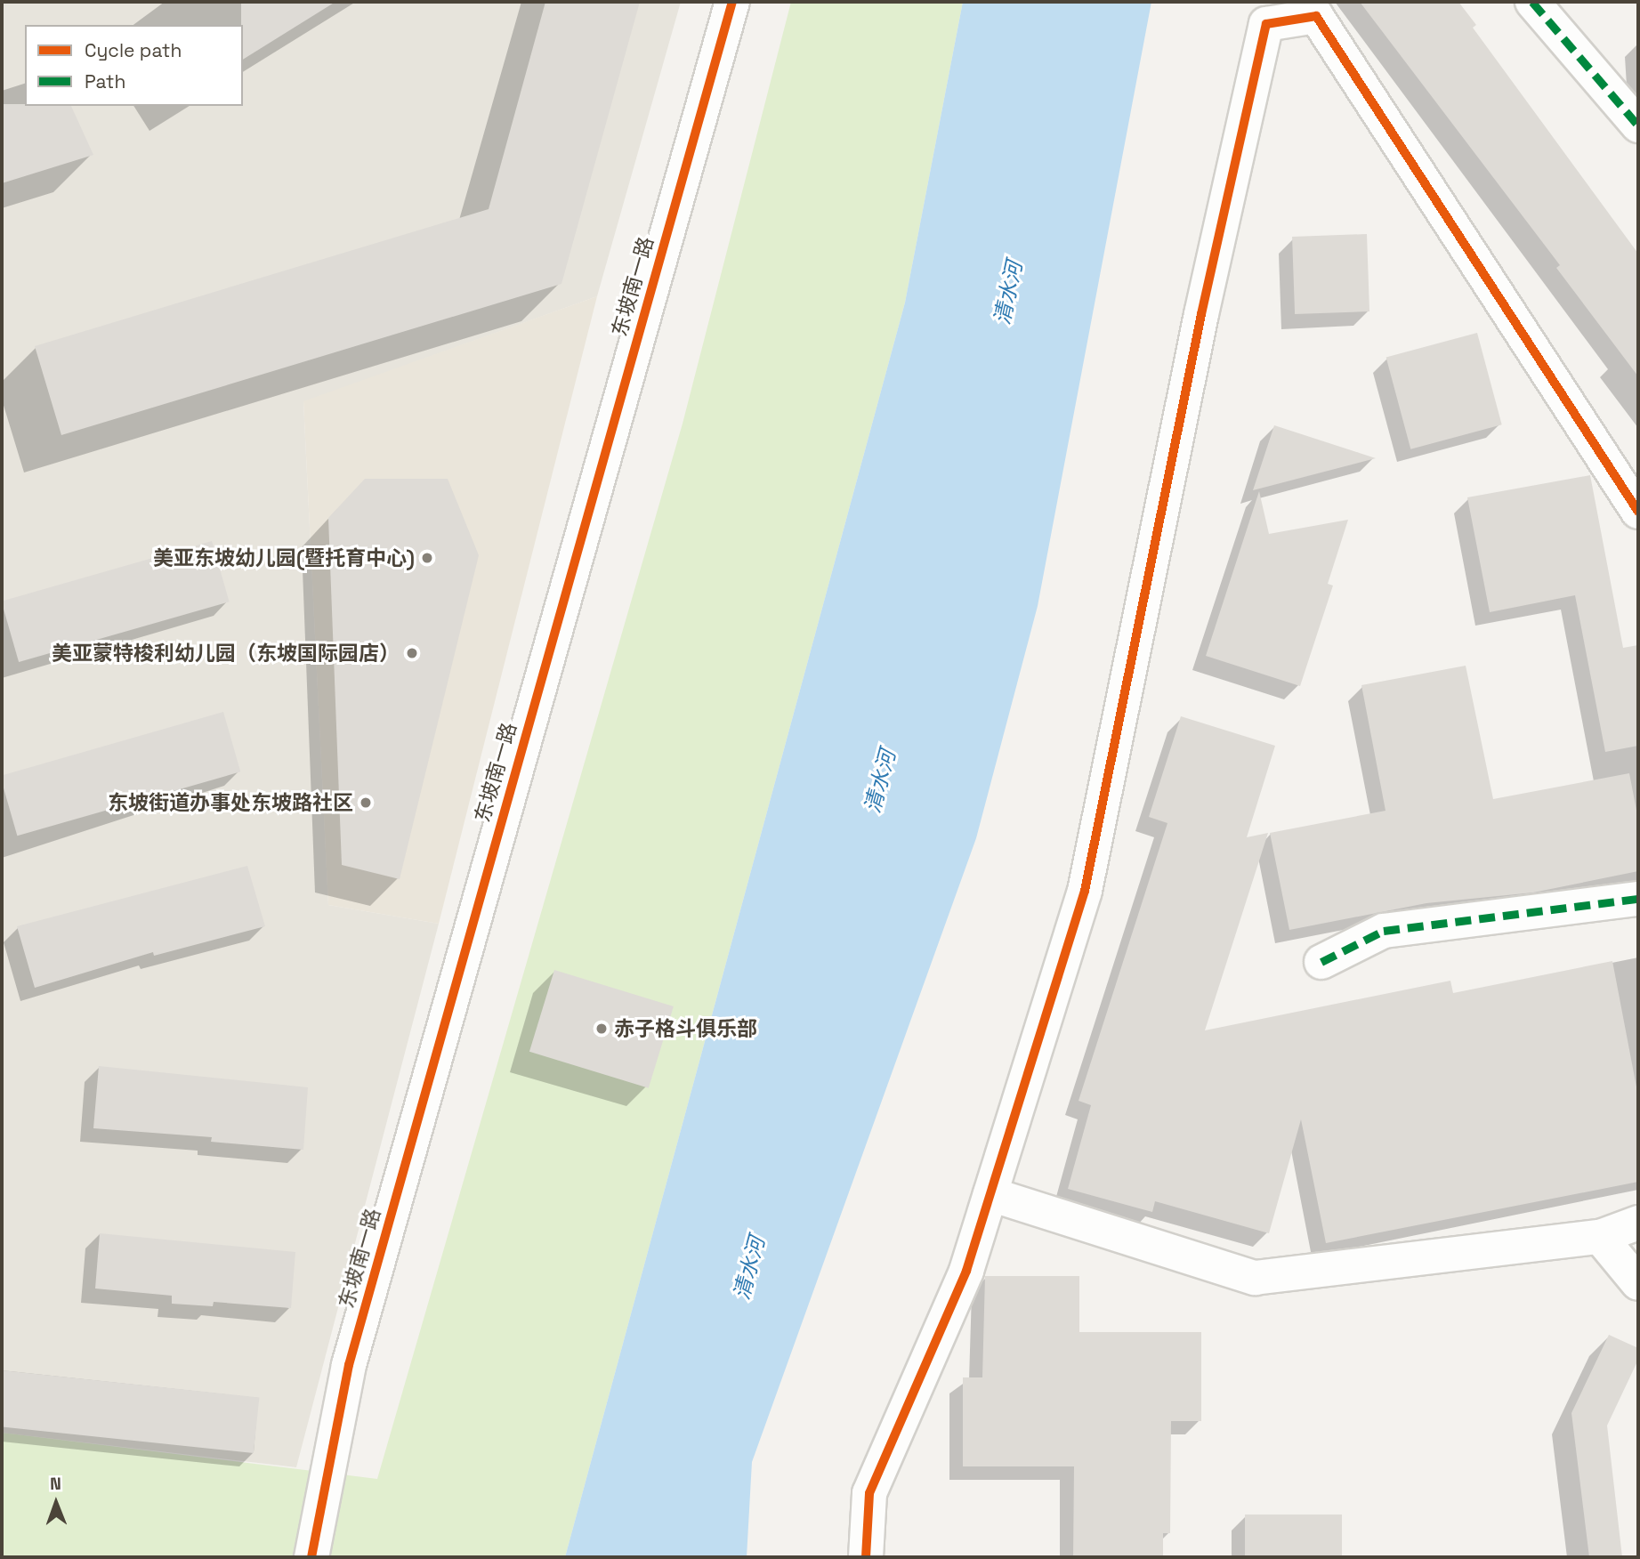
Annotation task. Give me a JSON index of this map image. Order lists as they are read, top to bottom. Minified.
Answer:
{"streets":{"street":["东坡南一路"]},"water":["清水河"],"places":["美亚东坡幼儿园(暨托育中心)","美亚蒙特梭利幼儿园（东坡国际园店）","东坡街道办事处东坡路社区","赤子格斗俱乐部"],"legend":["Cycle path","Path"],"north":"top"}
